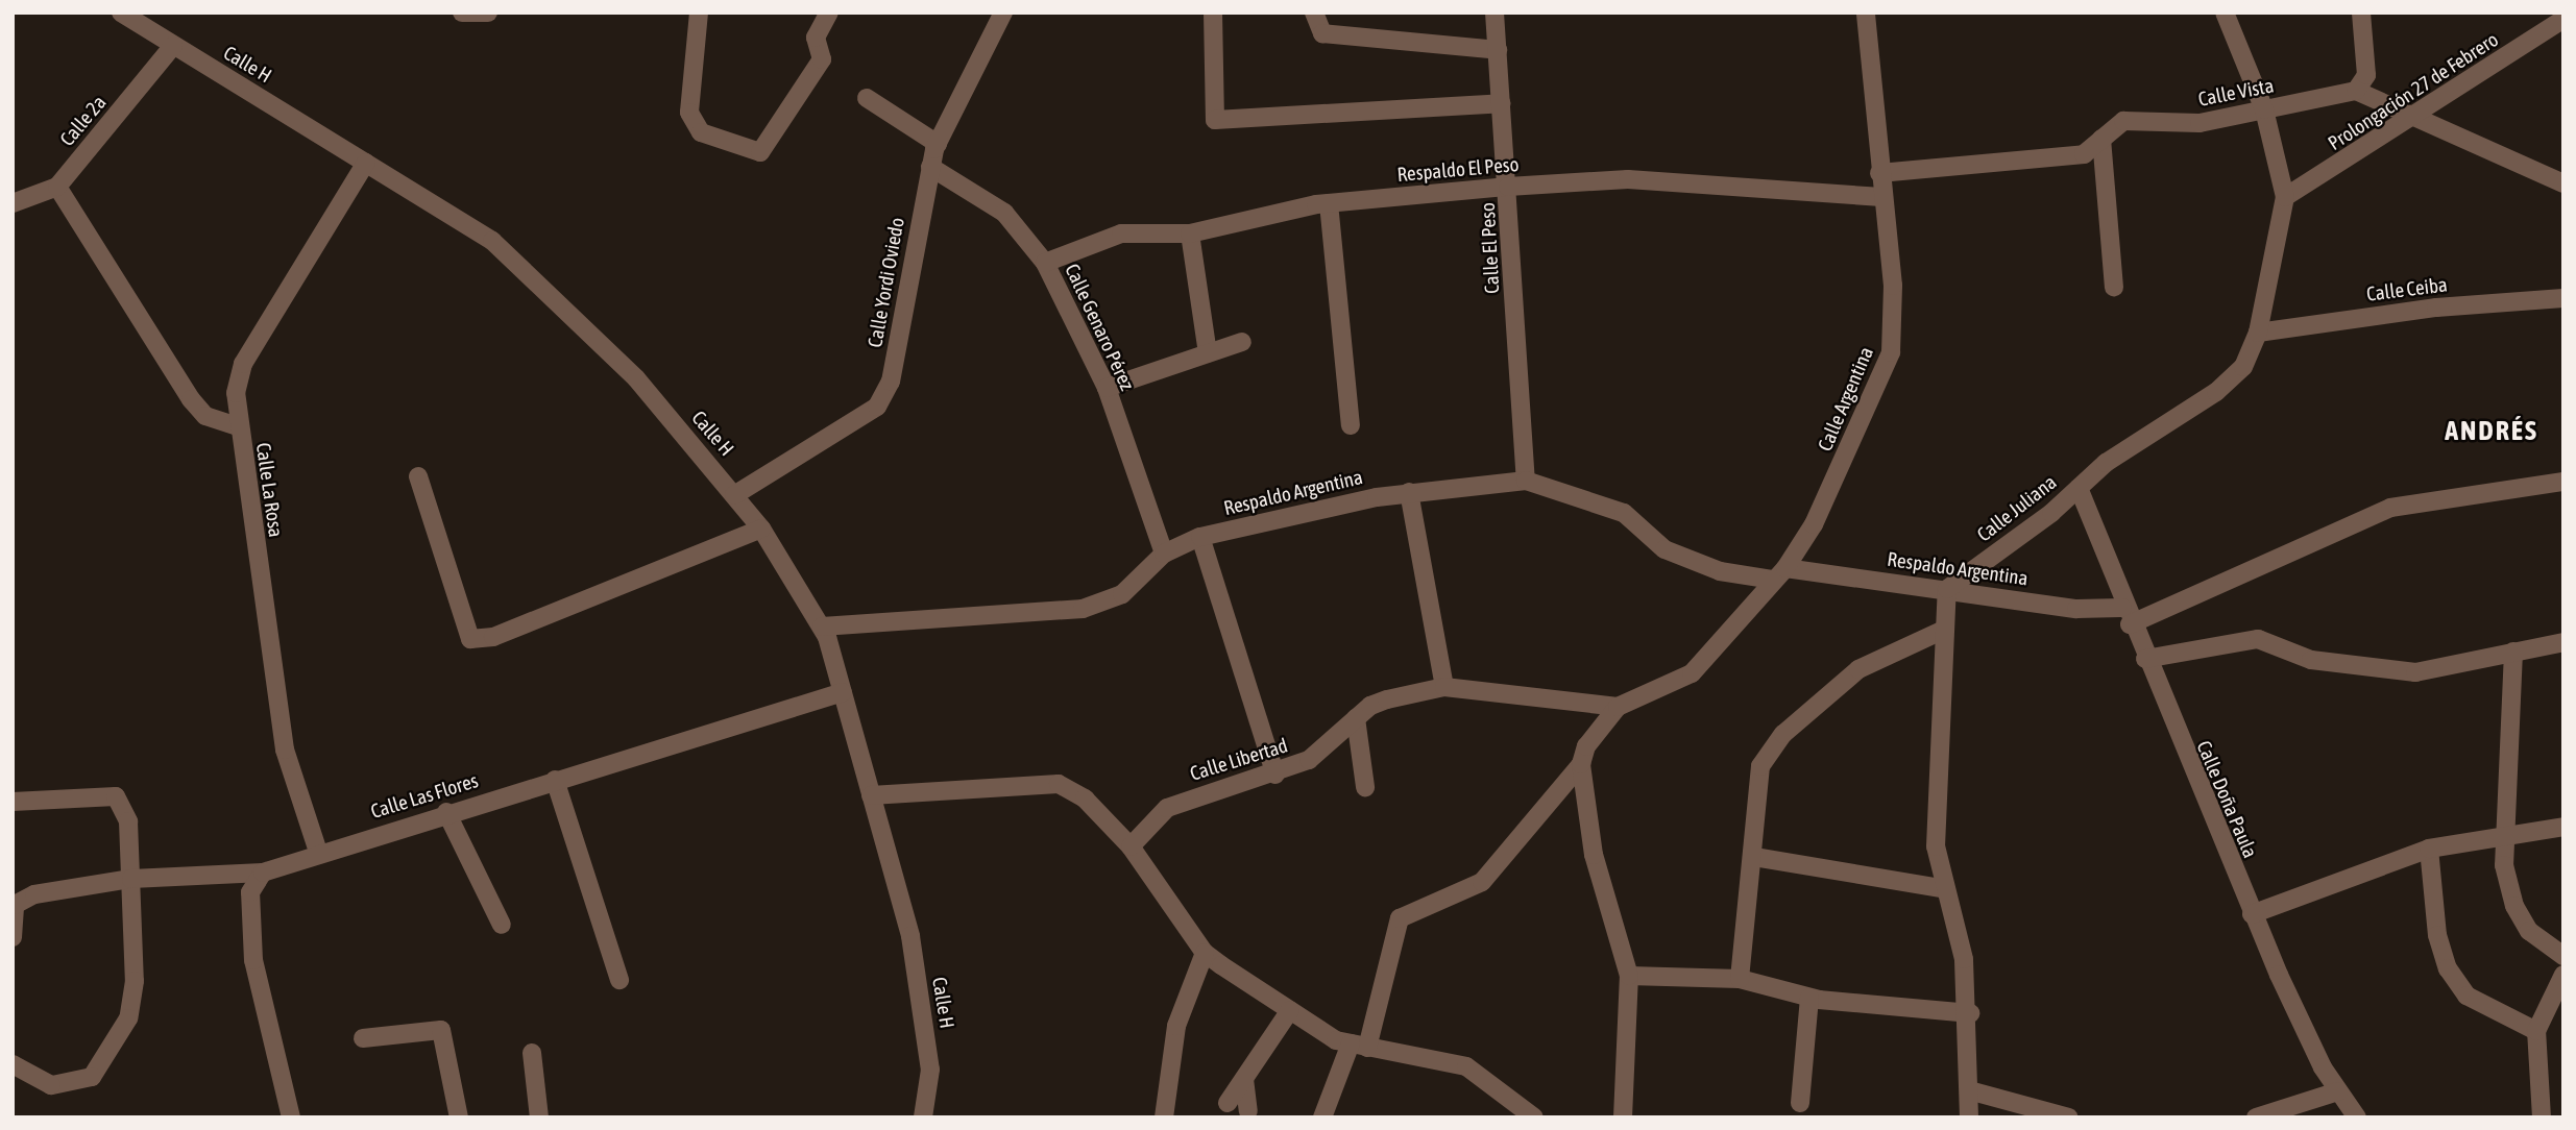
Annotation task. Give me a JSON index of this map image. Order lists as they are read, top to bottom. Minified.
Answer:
{"streets":{"street":["Calle H","Prolongación 27 de Febrero","Calle Vista","Calle 2a","Respaldo El Peso","Calle El Peso","Calle Yordi Oviedo","Calle Ceiba","Calle Genaro Pérez","Calle Argentina","Calle La Rosa","Respaldo Argentina","Calle Juliana","Calle Libertad","Calle Las Flores","Calle Doña Paula"]},"crossings":[["Calle H","Calle 2a"],["Calle H","Calle Yordi Oviedo"],["Calle H","Calle La Rosa"],["Calle H","Respaldo Argentina"],["Calle H","Calle Las Flores"],["Prolongación 27 de Febrero","Calle Juliana"],["Calle Vista","Calle Argentina"],["Calle Vista","Calle Juliana"],["Respaldo El Peso","Calle El Peso"],["Respaldo El Peso","Calle Genaro Pérez"],["Respaldo El Peso","Calle Argentina"],["Calle El Peso","Respaldo Argentina"],["Calle Yordi Oviedo","Calle Genaro Pérez"],["Calle Ceiba","Calle Juliana"],["Calle Genaro Pérez","Respaldo Argentina"],["Calle Argentina","Respaldo Argentina"],["Calle Argentina","Calle Libertad"],["Calle La Rosa","Calle Las Flores"],["Respaldo Argentina","Calle Juliana"],["Respaldo Argentina","Calle Doña Paula"],["Calle Juliana","Calle Doña Paula"]],"districts":["ANDRÉS"]}
